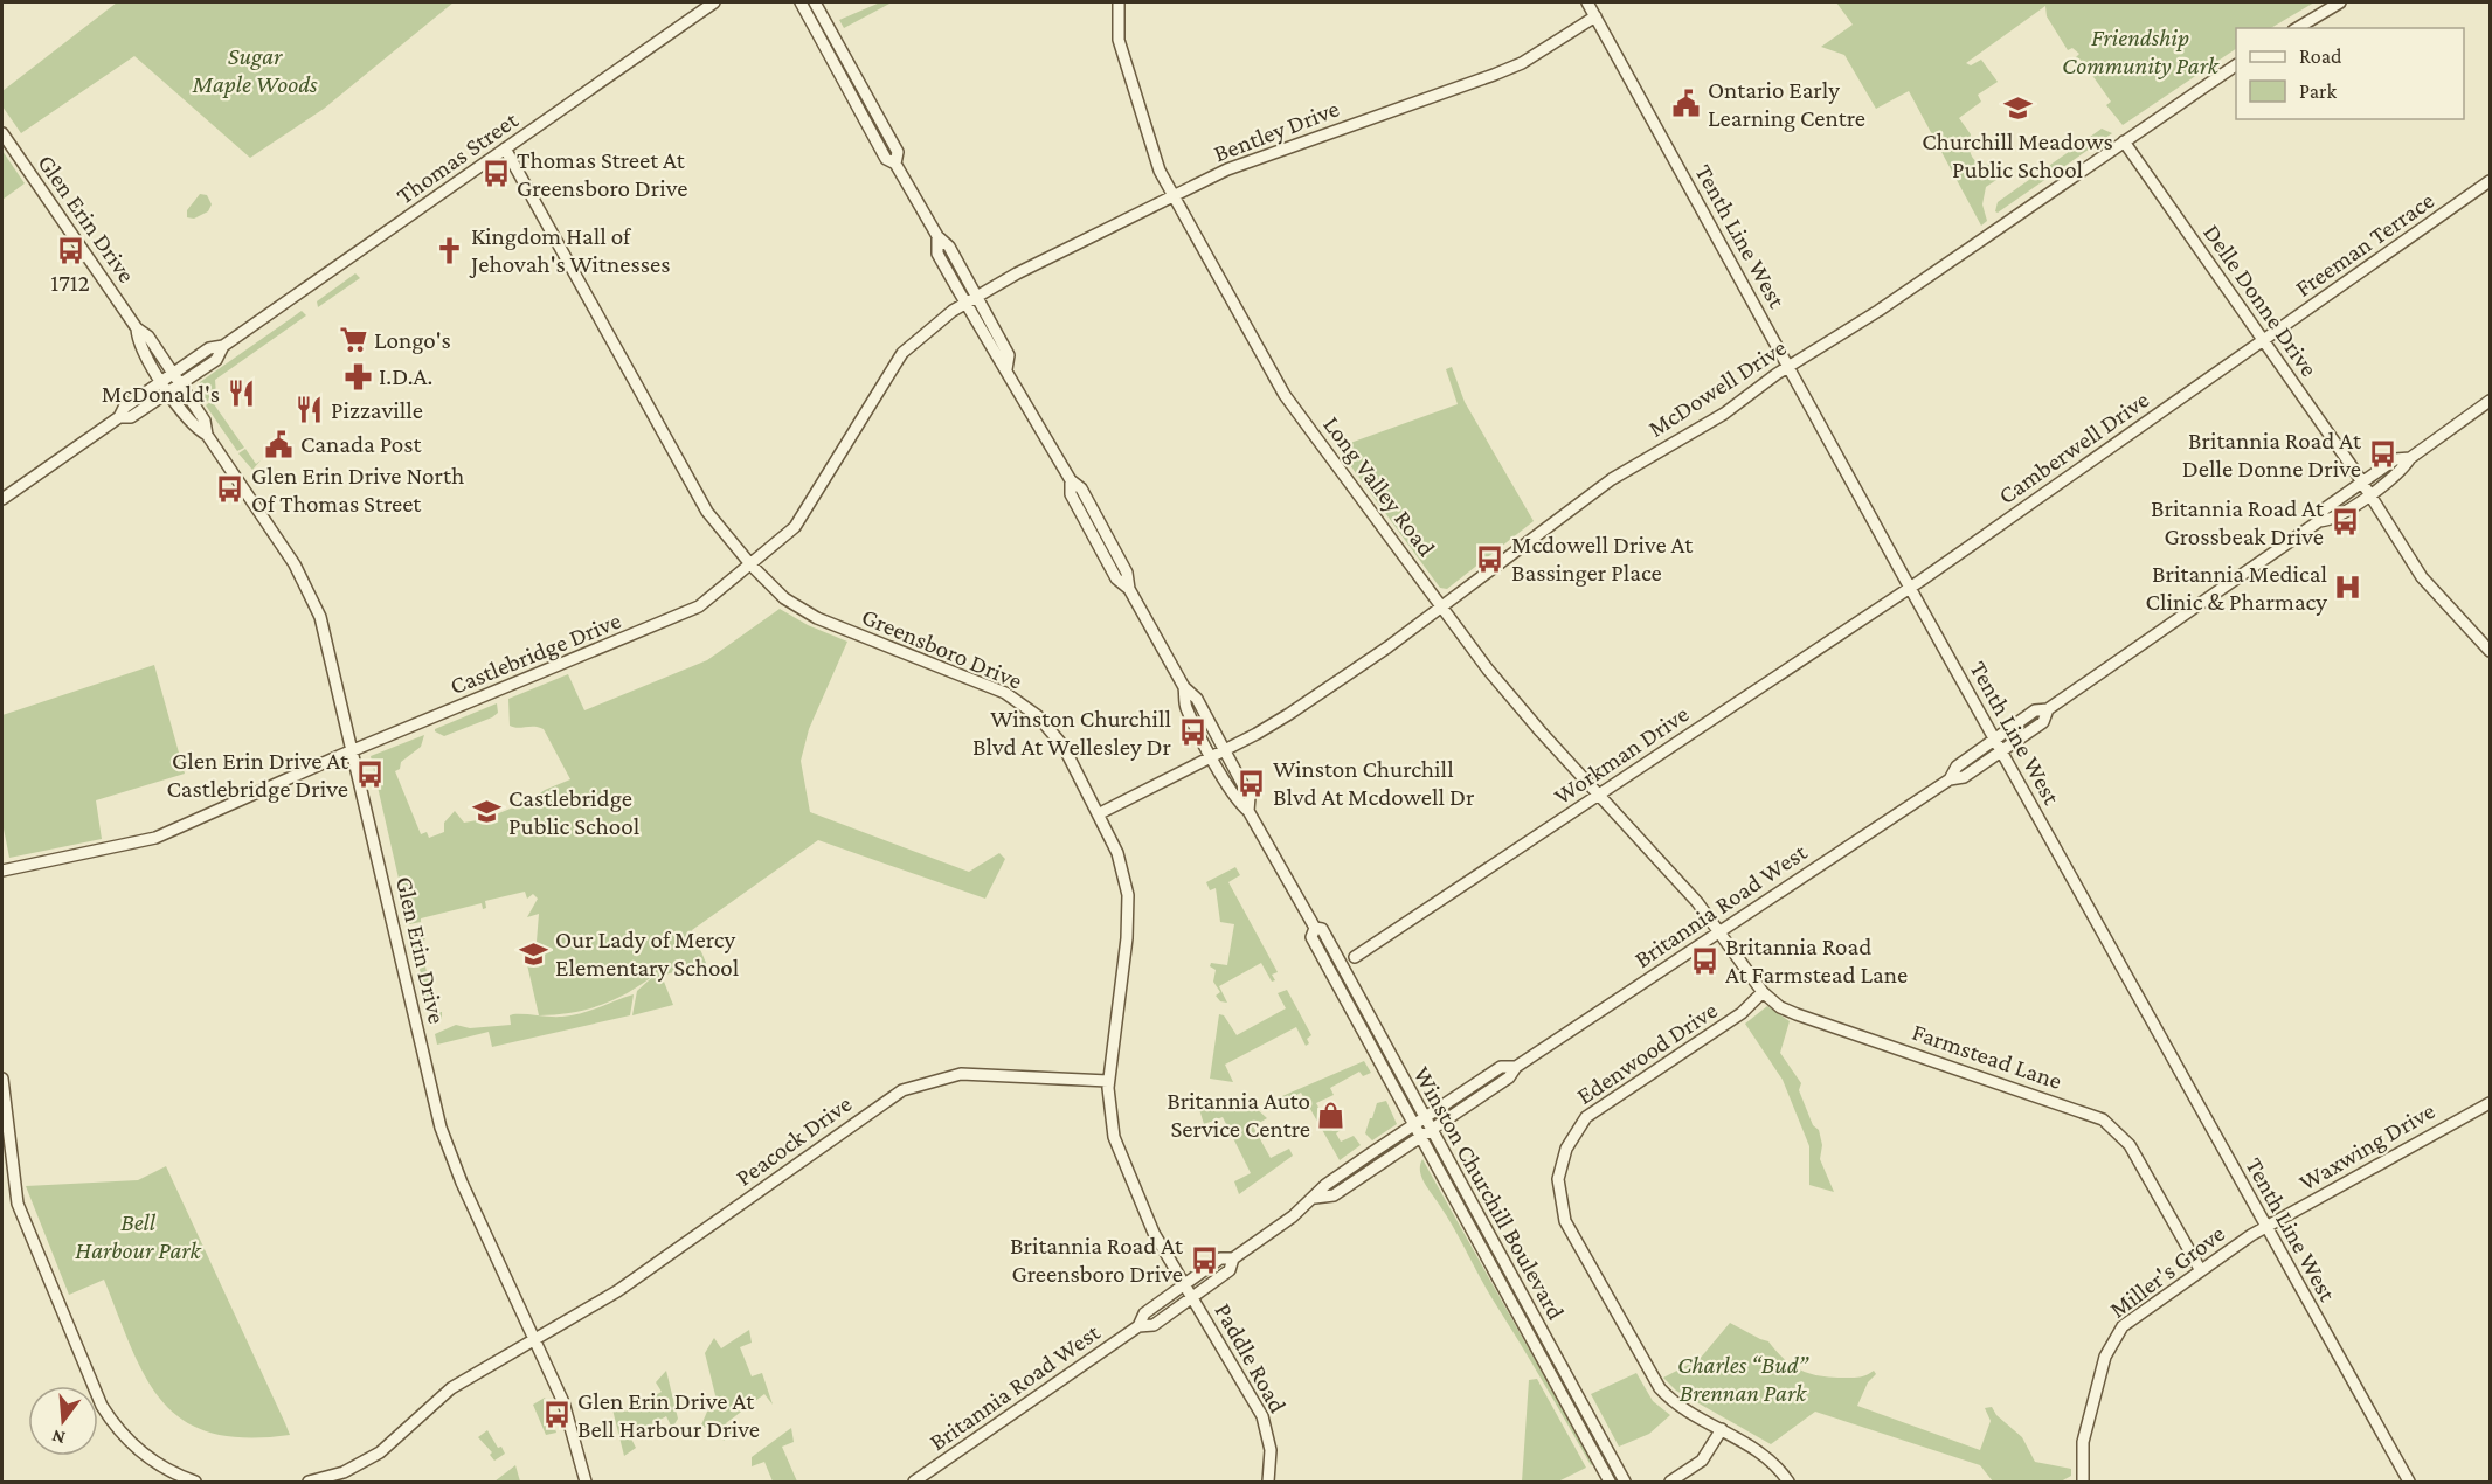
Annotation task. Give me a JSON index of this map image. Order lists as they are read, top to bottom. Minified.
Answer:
{"streets":{"street":["Bentley Drive","Thomas Street","Glen Erin Drive","Tenth Line West","Freeman Terrace","Delle Donne Drive","McDowell Drive","Camberwell Drive","Long Valley Road","Greensboro Drive","Castlebridge Drive","Workman Drive","Britannia Road West","Edenwood Drive","Farmstead Lane","Peacock Drive","Waxwing Drive","Winston Churchill Boulevard","Miller's Grove","Paddle Road"]},"crossings":[["Bentley Drive","Tenth Line West"],["Bentley Drive","Long Valley Road"],["Bentley Drive","Castlebridge Drive"],["Bentley Drive","Winston Churchill Boulevard"],["Thomas Street","Glen Erin Drive"],["Thomas Street","Greensboro Drive"],["Glen Erin Drive","Castlebridge Drive"],["Glen Erin Drive","Peacock Drive"],["Tenth Line West","McDowell Drive"],["Tenth Line West","Camberwell Drive"],["Tenth Line West","Workman Drive"],["Tenth Line West","Britannia Road West"],["Tenth Line West","Waxwing Drive"],["Tenth Line West","Miller's Grove"],["Freeman Terrace","Delle Donne Drive"],["Freeman Terrace","Camberwell Drive"],["Delle Donne Drive","McDowell Drive"],["Delle Donne Drive","Camberwell Drive"],["Delle Donne Drive","Britannia Road West"],["McDowell Drive","Long Valley Road"],["McDowell Drive","Greensboro Drive"],["McDowell Drive","Winston Churchill Boulevard"],["Camberwell Drive","Workman Drive"],["Long Valley Road","Workman Drive"],["Long Valley Road","Britannia Road West"],["Long Valley Road","Farmstead Lane"],["Greensboro Drive","Castlebridge Drive"],["Greensboro Drive","Britannia Road West"],["Greensboro Drive","Peacock Drive"],["Greensboro Drive","Paddle Road"],["Castlebridge Drive","Winston Churchill Boulevard"],["Britannia Road West","Farmstead Lane"],["Britannia Road West","Winston Churchill Boulevard"],["Britannia Road West","Paddle Road"],["Edenwood Drive","Farmstead Lane"],["Farmstead Lane","Miller's Grove"],["Waxwing Drive","Miller's Grove"]],"parks":["Friendship Community Park","Sugar Maple Woods","Bell Harbour Park","Charles “Bud” Brennan Park"],"places":{"public building":["Ontario Early Learning Centre","Canada Post"],"school or university":["Churchill Meadows Public School","Castlebridge Public School","Our Lady of Mercy Elementary School"],"bus stop":["Thomas Street At Greensboro Drive","1712","Britannia Road At Delle Donne Drive","Glen Erin Drive North Of Thomas Street","Britannia Road At Grossbeak Drive","Mcdowell Drive At Bassinger Place","Winston Churchill Blvd At Wellesley Dr","Glen Erin Drive At Castlebridge Drive","Winston Churchill Blvd At Mcdowell Dr","Britannia Road At Farmstead Lane","Britannia Road At Greensboro Drive","Glen Erin Drive At Bell Harbour Drive"],"church":["Kingdom Hall of Jehovah's Witnesses"],"supermarket":["Longo's"],"pharmacy":["I.D.A."],"restaurant":["McDonald's","Pizzaville"],"hospital":["Britannia Medical Clinic & Pharmacy"],"shop":["Britannia Auto Service Centre"]},"legend":["Road","Park"],"north":"bottom"}
